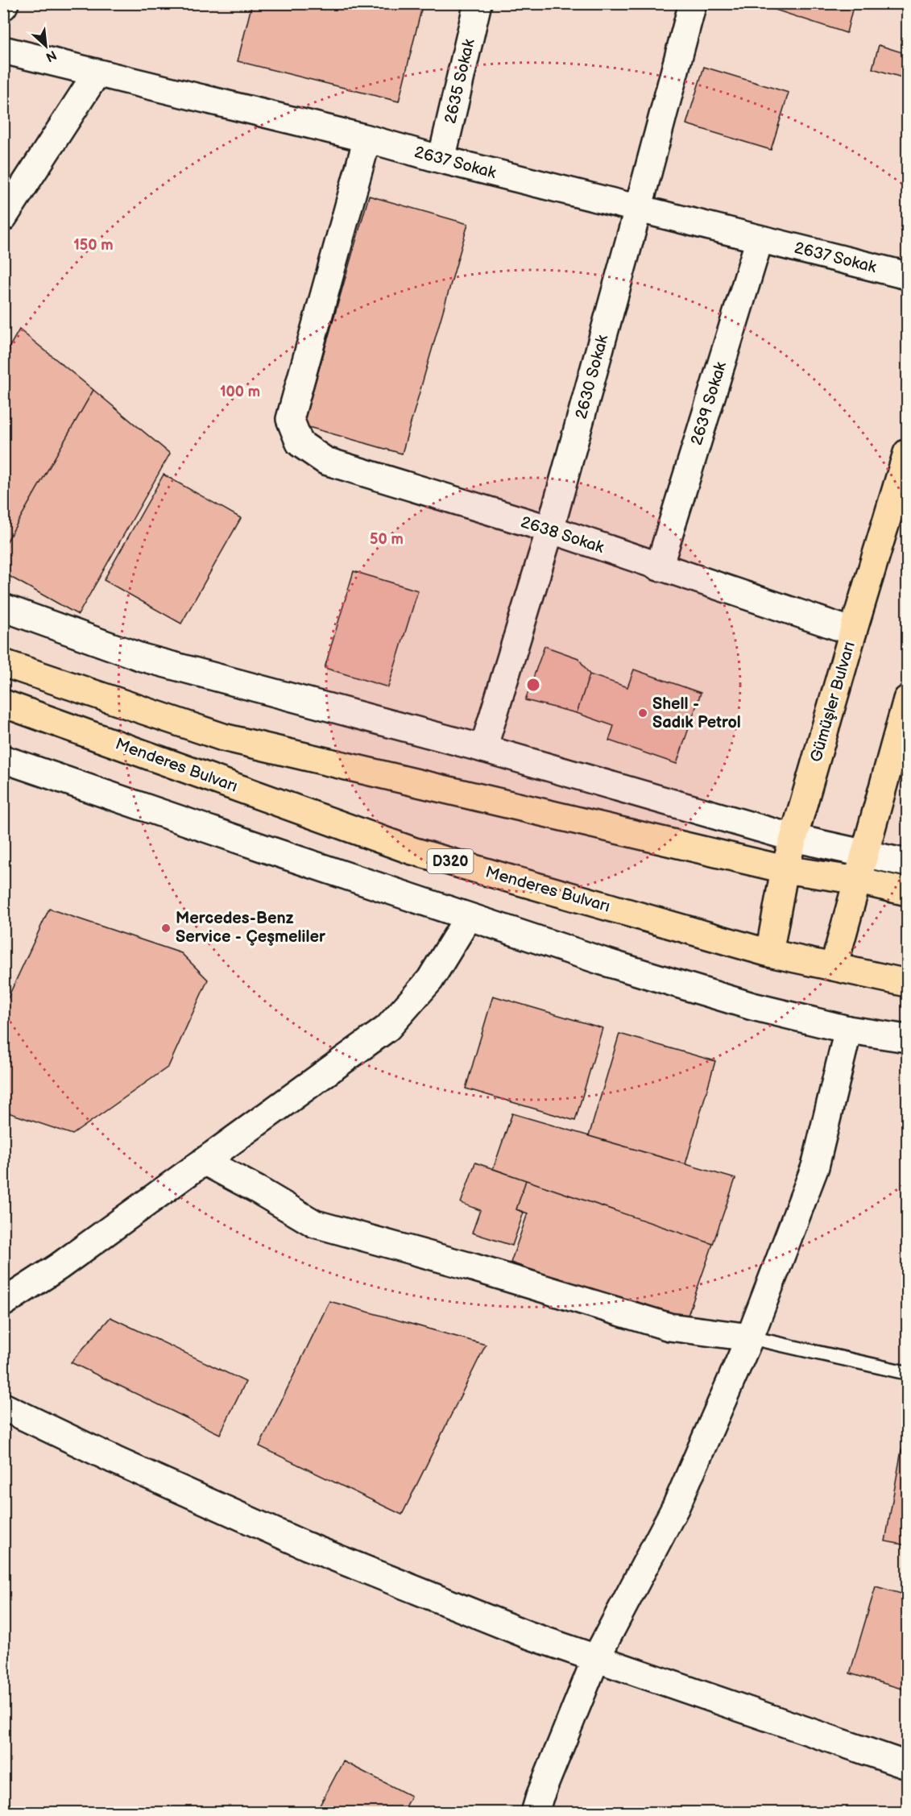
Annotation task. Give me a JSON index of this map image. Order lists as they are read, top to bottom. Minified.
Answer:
{"streets":{"main road":["Gümüşler Bulvarı","Menderes Bulvarı","D320"],"street":["2635 Sokak","2637 Sokak","2630 Sokak","2639 Sokak","2638 Sokak"]},"crossings":[["2635 Sokak","2637 Sokak"],["2637 Sokak","2630 Sokak"],["2637 Sokak","2639 Sokak"],["2637 Sokak","2638 Sokak"],["2630 Sokak","2638 Sokak"],["2639 Sokak","2638 Sokak"],["2638 Sokak","Gümüşler Bulvarı"],["Gümüşler Bulvarı","Menderes Bulvarı"]],"places":["Shell - Sadık Petrol","Mercedes-Benz Service - Çeşmeliler"],"north":"bottom right","rings":["150 m","100 m","50 m"]}
